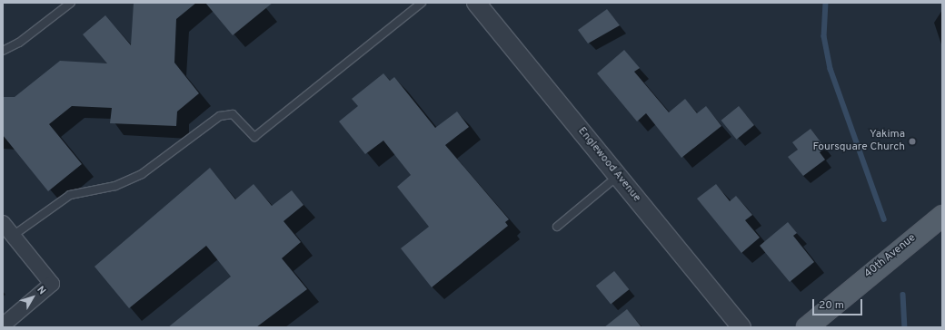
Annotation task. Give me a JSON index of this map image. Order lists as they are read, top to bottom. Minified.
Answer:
{"streets":{"main road":["40th Avenue"],"street":["Englewood Avenue"]},"places":["Yakima Foursquare Church"],"scale_bar":"20 m","north":"top right"}
